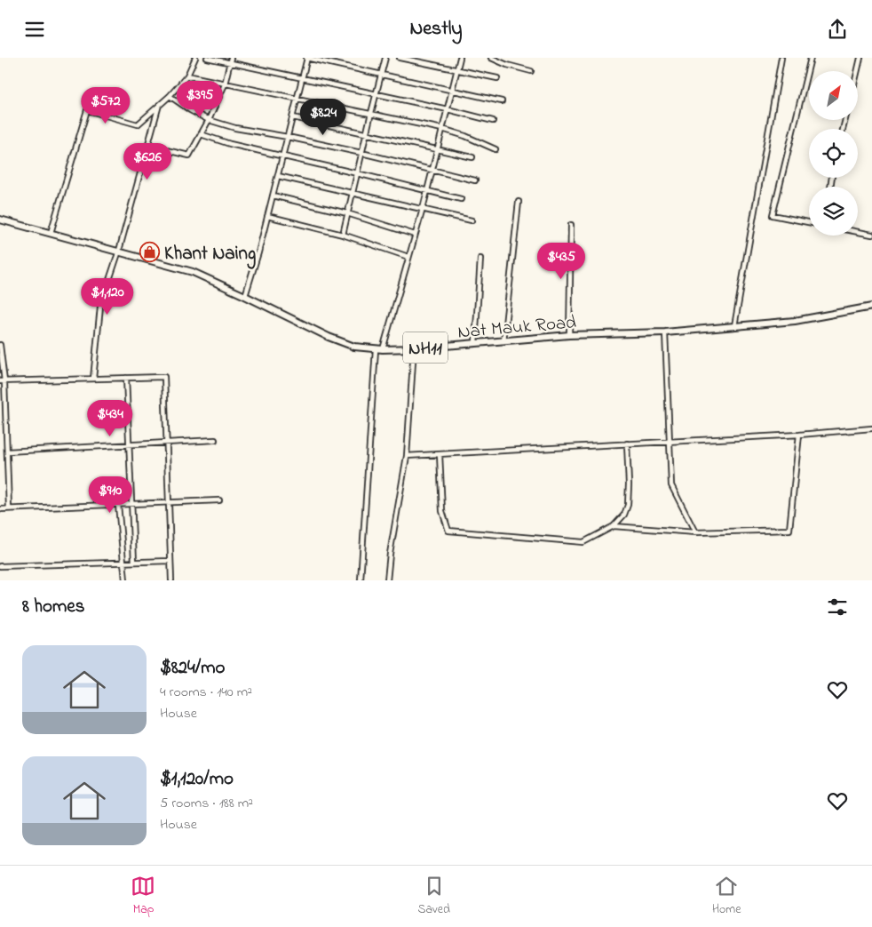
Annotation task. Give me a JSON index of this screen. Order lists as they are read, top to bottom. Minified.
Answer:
{"streets":{"highway":["Nat Mauk Road","NH11"]},"places":{"shop":["Khant Naing"]},"north":"top right","page":{"header":"Nestly","price":["$395","$572","$824","$626","$435","$1,120","$434","$910"],"heading":"8 homes","list":[{"name":"$824/mo","note":"4 rooms · 140 m² · House"},{"name":"$1,120/mo","note":"5 rooms · 188 m² · House"}],"tabs":["Map","Saved","Home"]}}
